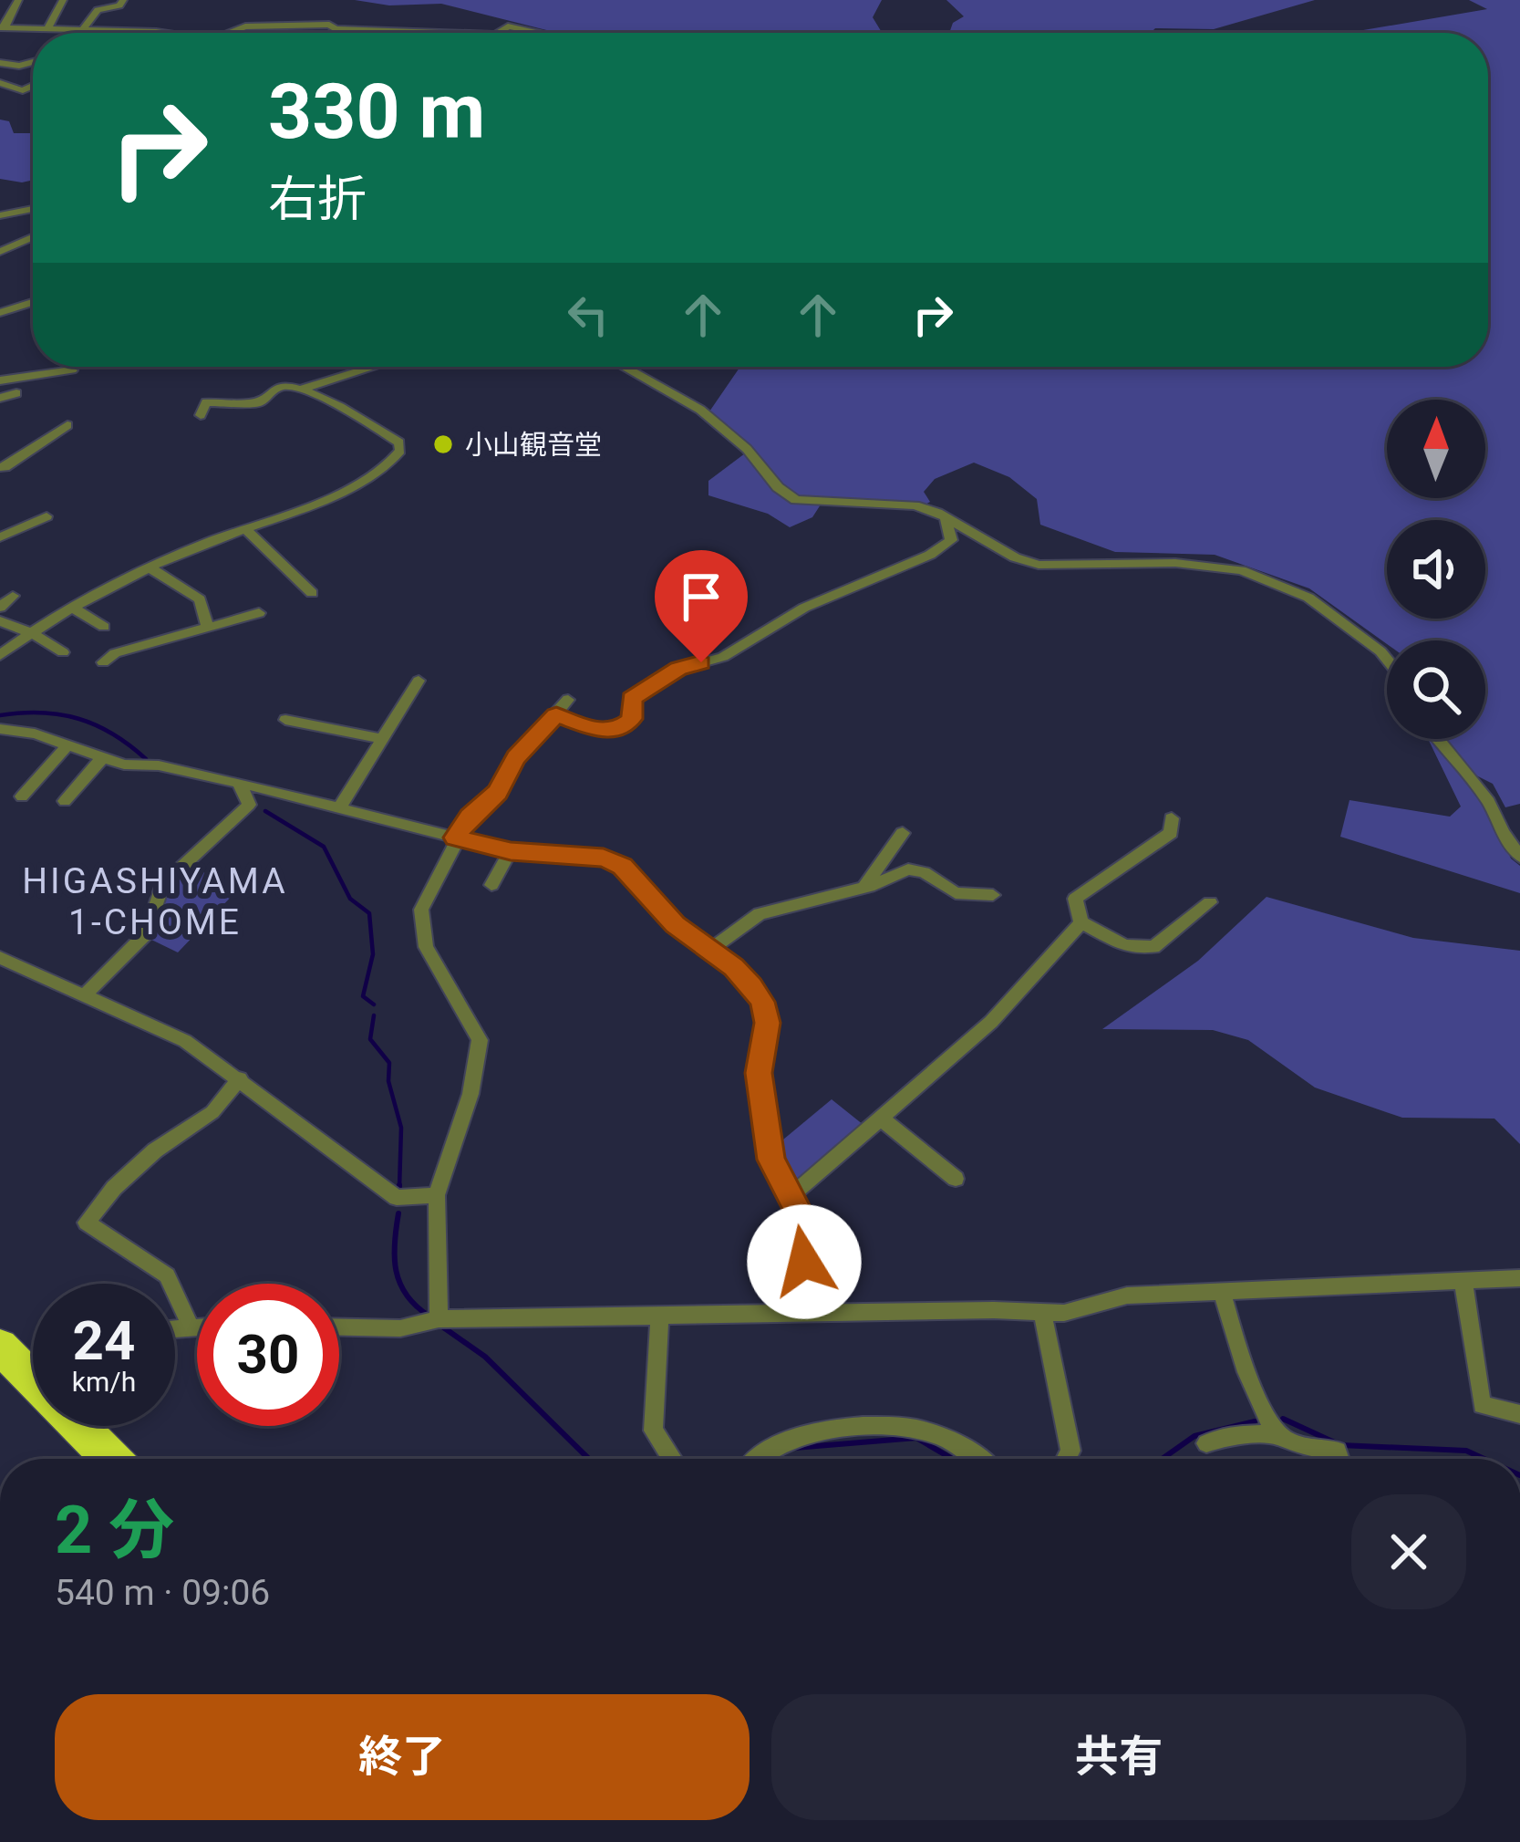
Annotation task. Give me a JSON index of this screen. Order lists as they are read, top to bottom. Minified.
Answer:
{"districts":["HIGASHIYAMA 1-CHOME"],"places":["小山観音堂"],"north":"top","page":{"turn":["330 m","右折"],"speed":"24 km/h","limit":"30","heading":["2 分","540 m · 09:06"],"buttons":["終了","共有"]}}
